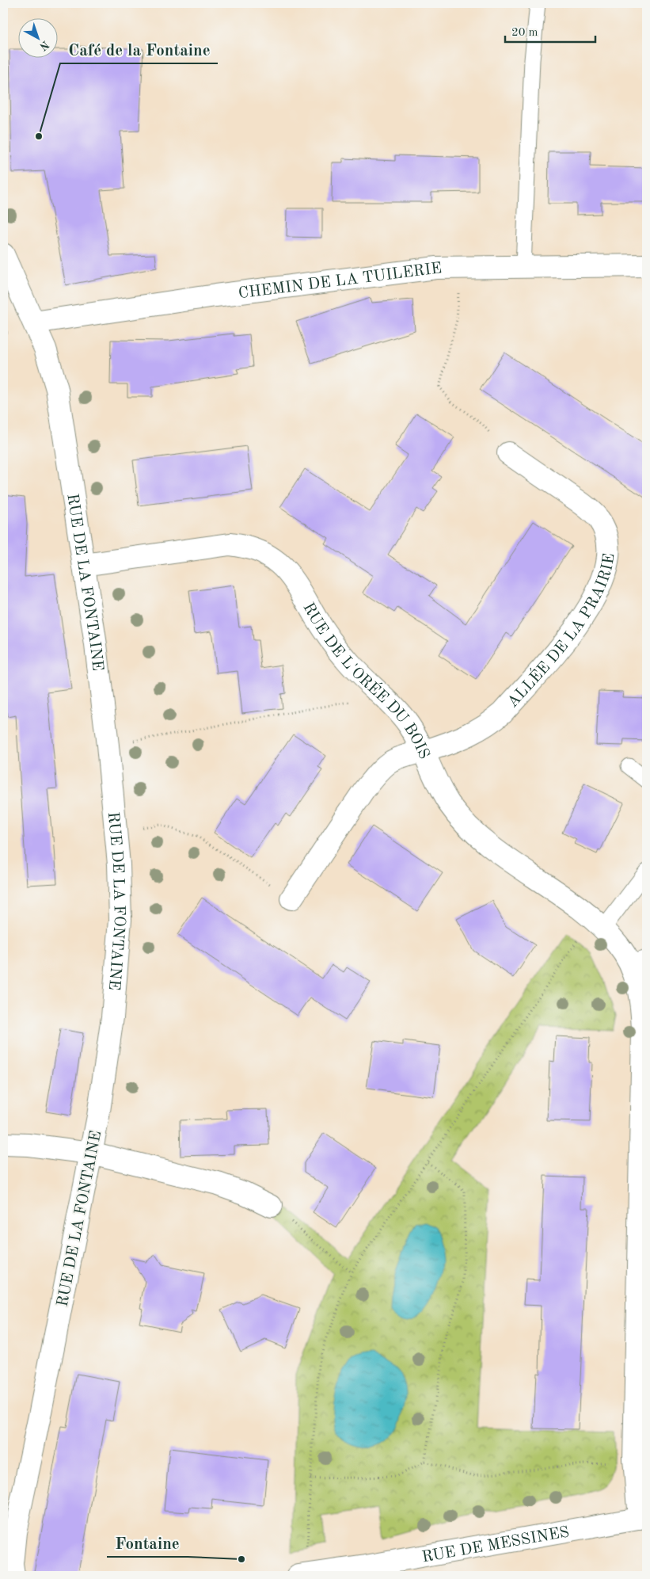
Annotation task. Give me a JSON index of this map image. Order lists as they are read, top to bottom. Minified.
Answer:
{"streets":{"street":["CHEMIN DE LA TUILERIE","RUE DE LA FONTAINE","ALLÉE DE LA PRAIRIE","RUE DE L'ORÉE DU BOIS","RUE DE MESSINES"]},"crossings":[["CHEMIN DE LA TUILERIE","RUE DE LA FONTAINE"],["RUE DE LA FONTAINE","RUE DE L'ORÉE DU BOIS"],["ALLÉE DE LA PRAIRIE","RUE DE L'ORÉE DU BOIS"],["RUE DE L'ORÉE DU BOIS","RUE DE MESSINES"]],"places":["Café de la Fontaine","Fontaine"],"scale_bar":"20 m","north":"bottom right"}
